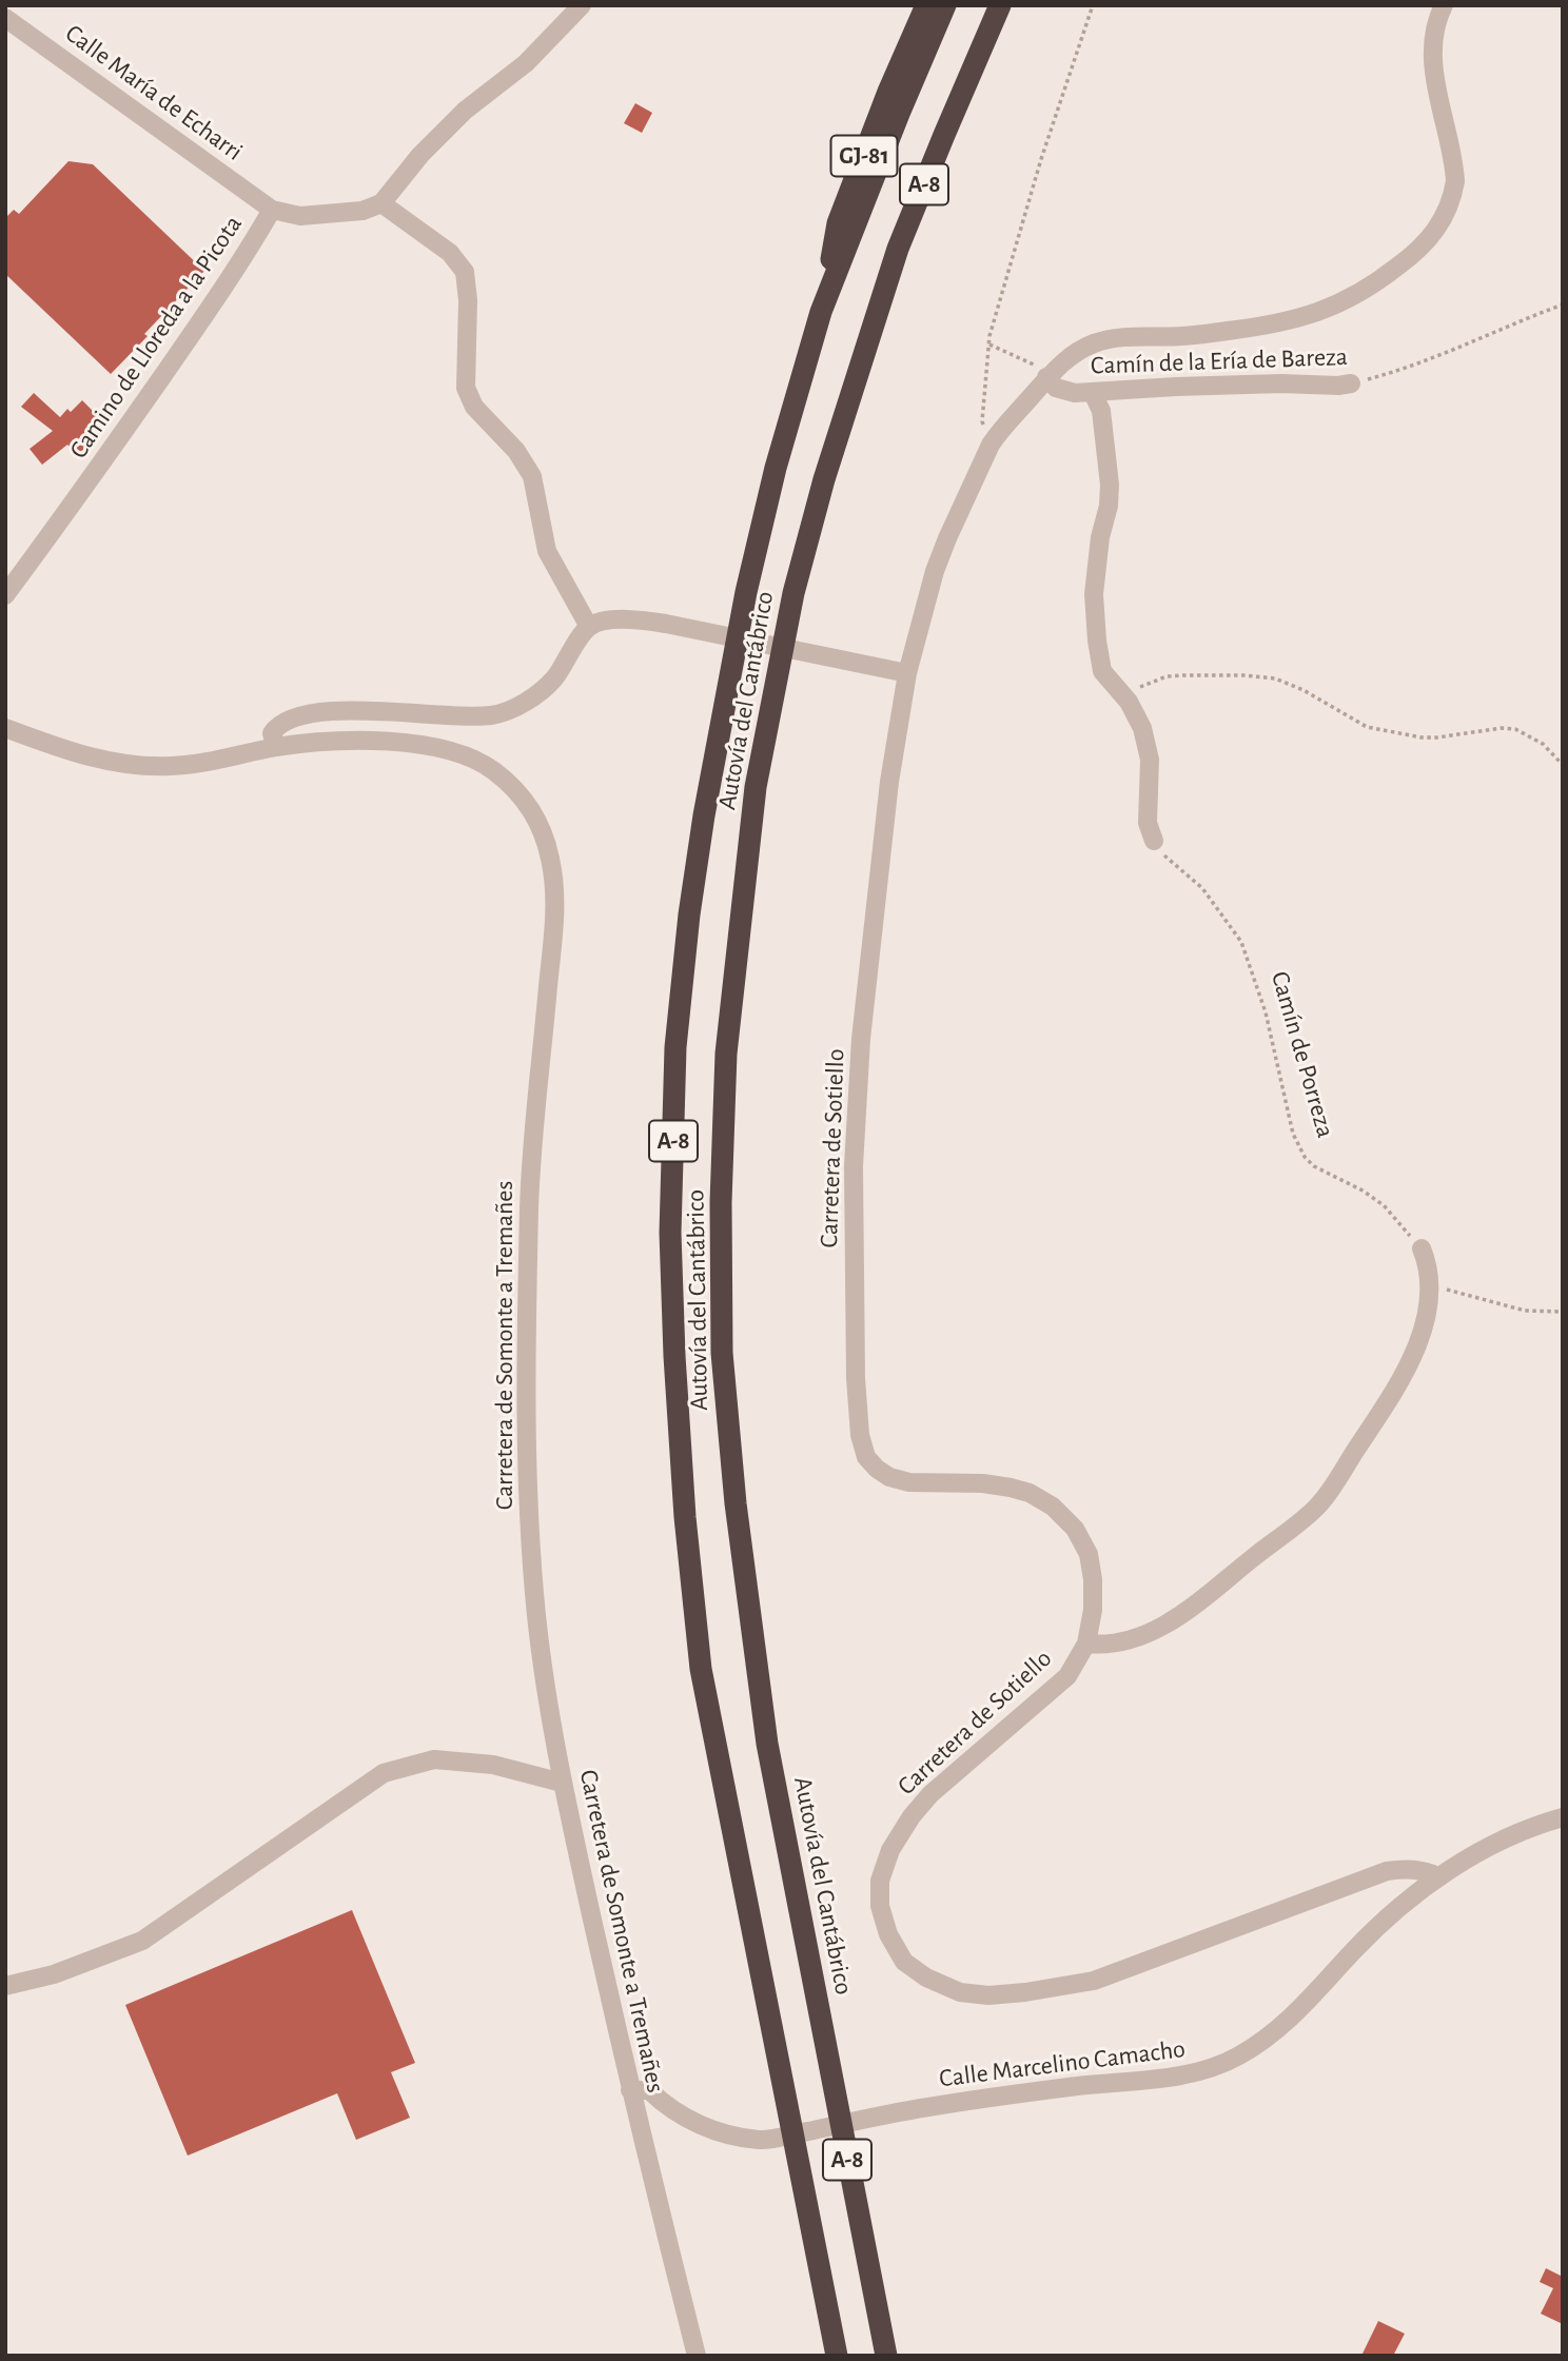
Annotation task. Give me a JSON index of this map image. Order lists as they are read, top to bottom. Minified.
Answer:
{"streets":{"highway":["GJ-81","A-8","Autovía del Cantábrico"],"street":["Calle María de Echarri","Camino de Lloreda a la Picota","Camín de la Ería de Bareza","Carretera de Sotiello","Carretera de Somonte a Tremañes","Calle Marcelino Camacho"],"path":["Camín de Porreza"]},"crossings":[["Calle María de Echarri","Camino de Lloreda a la Picota"],["GJ-81","Autovía del Cantábrico"],["Camín de la Ería de Bareza","Carretera de Sotiello"],["Carretera de Sotiello","Calle Marcelino Camacho"],["Carretera de Somonte a Tremañes","Calle Marcelino Camacho"]]}
